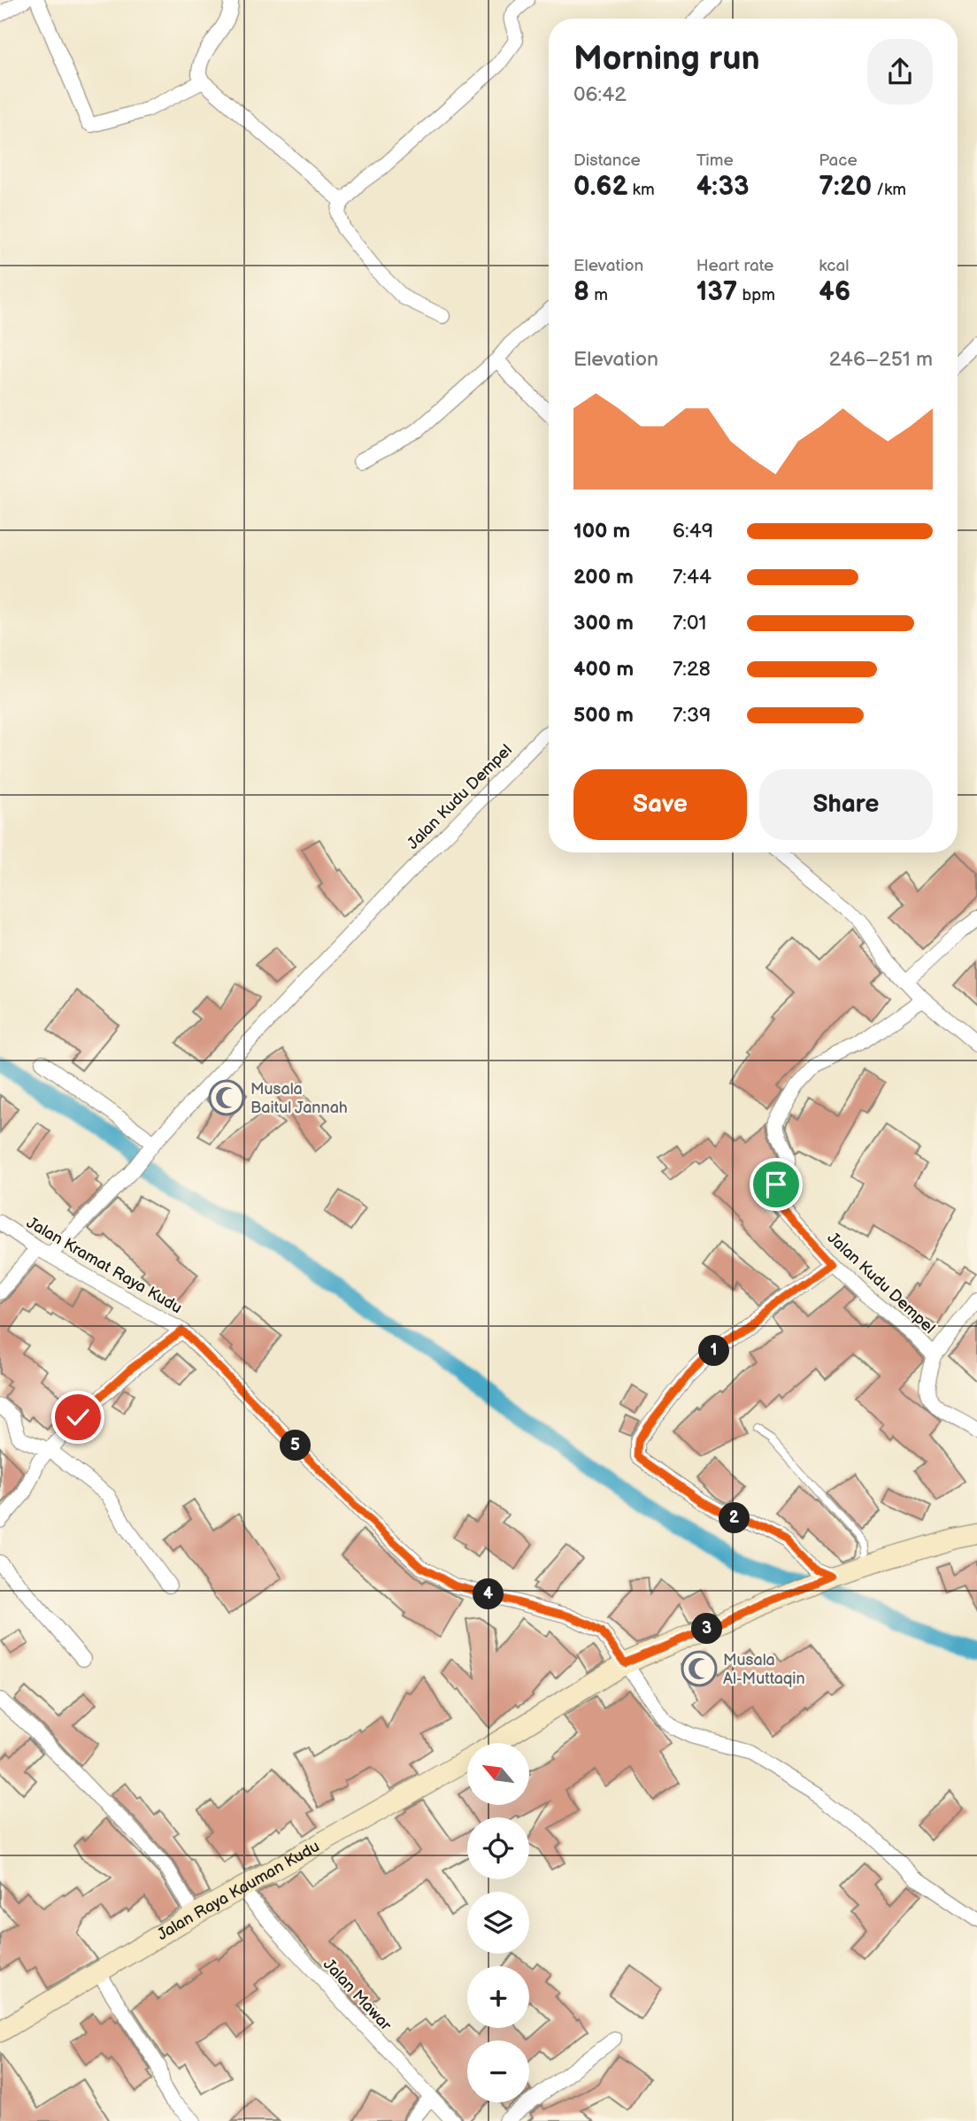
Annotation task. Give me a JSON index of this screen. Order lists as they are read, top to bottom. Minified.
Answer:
{"streets":{"street":["Jalan Kudu Dempel","Jalan Kramat Raya Kudu","Jalan Raya Kauman Kudu","Jalan Mawar"]},"crossings":[["Jalan Kudu Dempel","Jalan Kramat Raya Kudu"],["Jalan Kramat Raya Kudu","Jalan Raya Kauman Kudu"],["Jalan Raya Kauman Kudu","Jalan Mawar"]],"places":{"mosque":["Musala Baitul Jannah","Musala Al-Muttaqin"]},"north":"top left","page":{"heading":["Morning run","06:42"],"stats":[["Distance","0.62 km"],["Time","4:33"],["Pace","7:20 /km"],["Elevation","8 m"],["Heart rate","137 bpm"],["kcal","46"]],"chart":["Elevation","246–251 m"],"list":[{"name":"100 m","note":"6:49"},{"name":"200 m","note":"7:44"},{"name":"300 m","note":"7:01"},{"name":"400 m","note":"7:28"},{"name":"500 m","note":"7:39"}],"buttons":["Save","Share"],"pins":["1","5","2","4","3"],"map_buttons":["+","−"]}}
